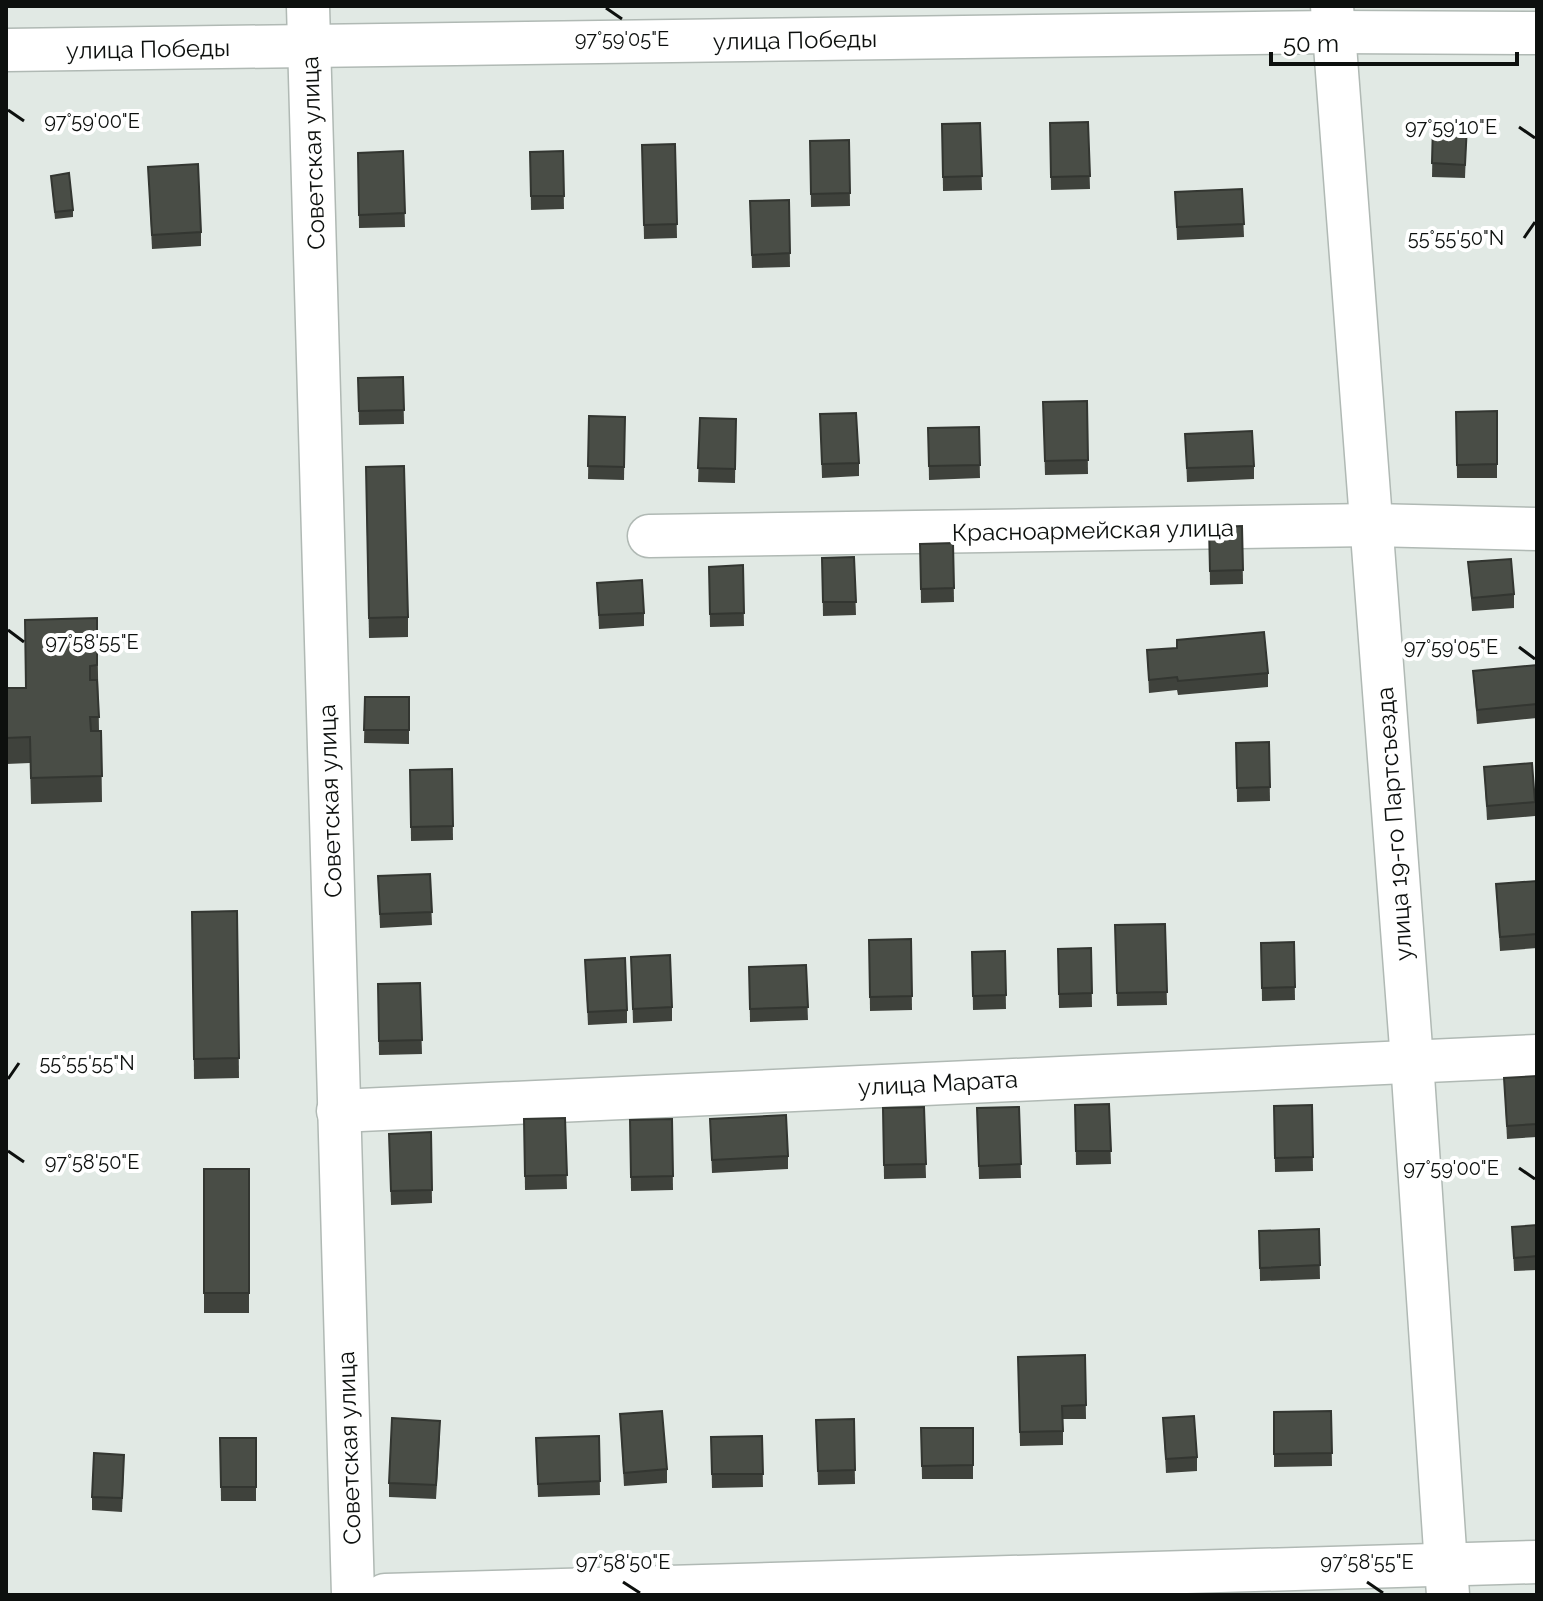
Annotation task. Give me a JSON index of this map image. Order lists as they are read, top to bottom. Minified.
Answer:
{"streets":{"street":["улица Победы","Советская улица","Красноармейская улица","улица 19-го Партсъезда","улица Марата"]},"crossings":[["улица Победы","Советская улица"],["улица Победы","улица 19-го Партсъезда"],["Советская улица","улица Марата"],["Красноармейская улица","улица 19-го Партсъезда"],["улица 19-го Партсъезда","улица Марата"]],"scale_bar":"50 m","coordinates":["97°59'05\"E","97°59'00\"E","97°59'10\"E","55°55'50\"N","97°58'55\"E","55°55'55\"N","97°58'50\"E"]}
